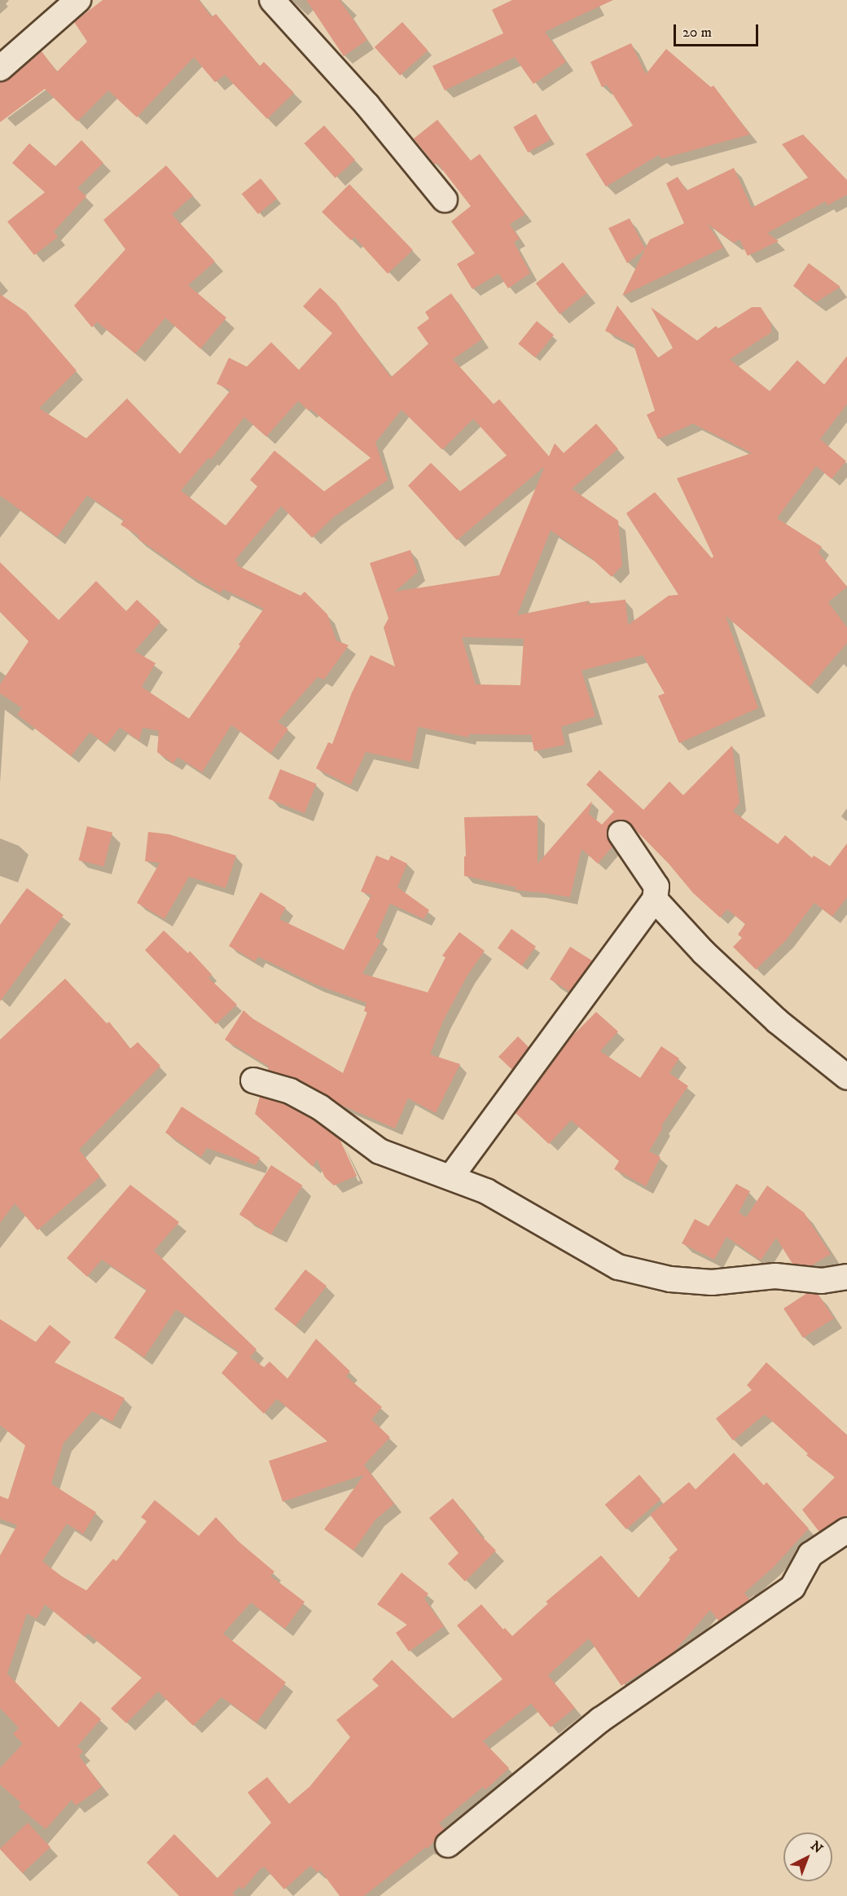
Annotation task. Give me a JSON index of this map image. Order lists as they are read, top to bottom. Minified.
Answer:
{"scale_bar":"20 m","north":"top right"}
